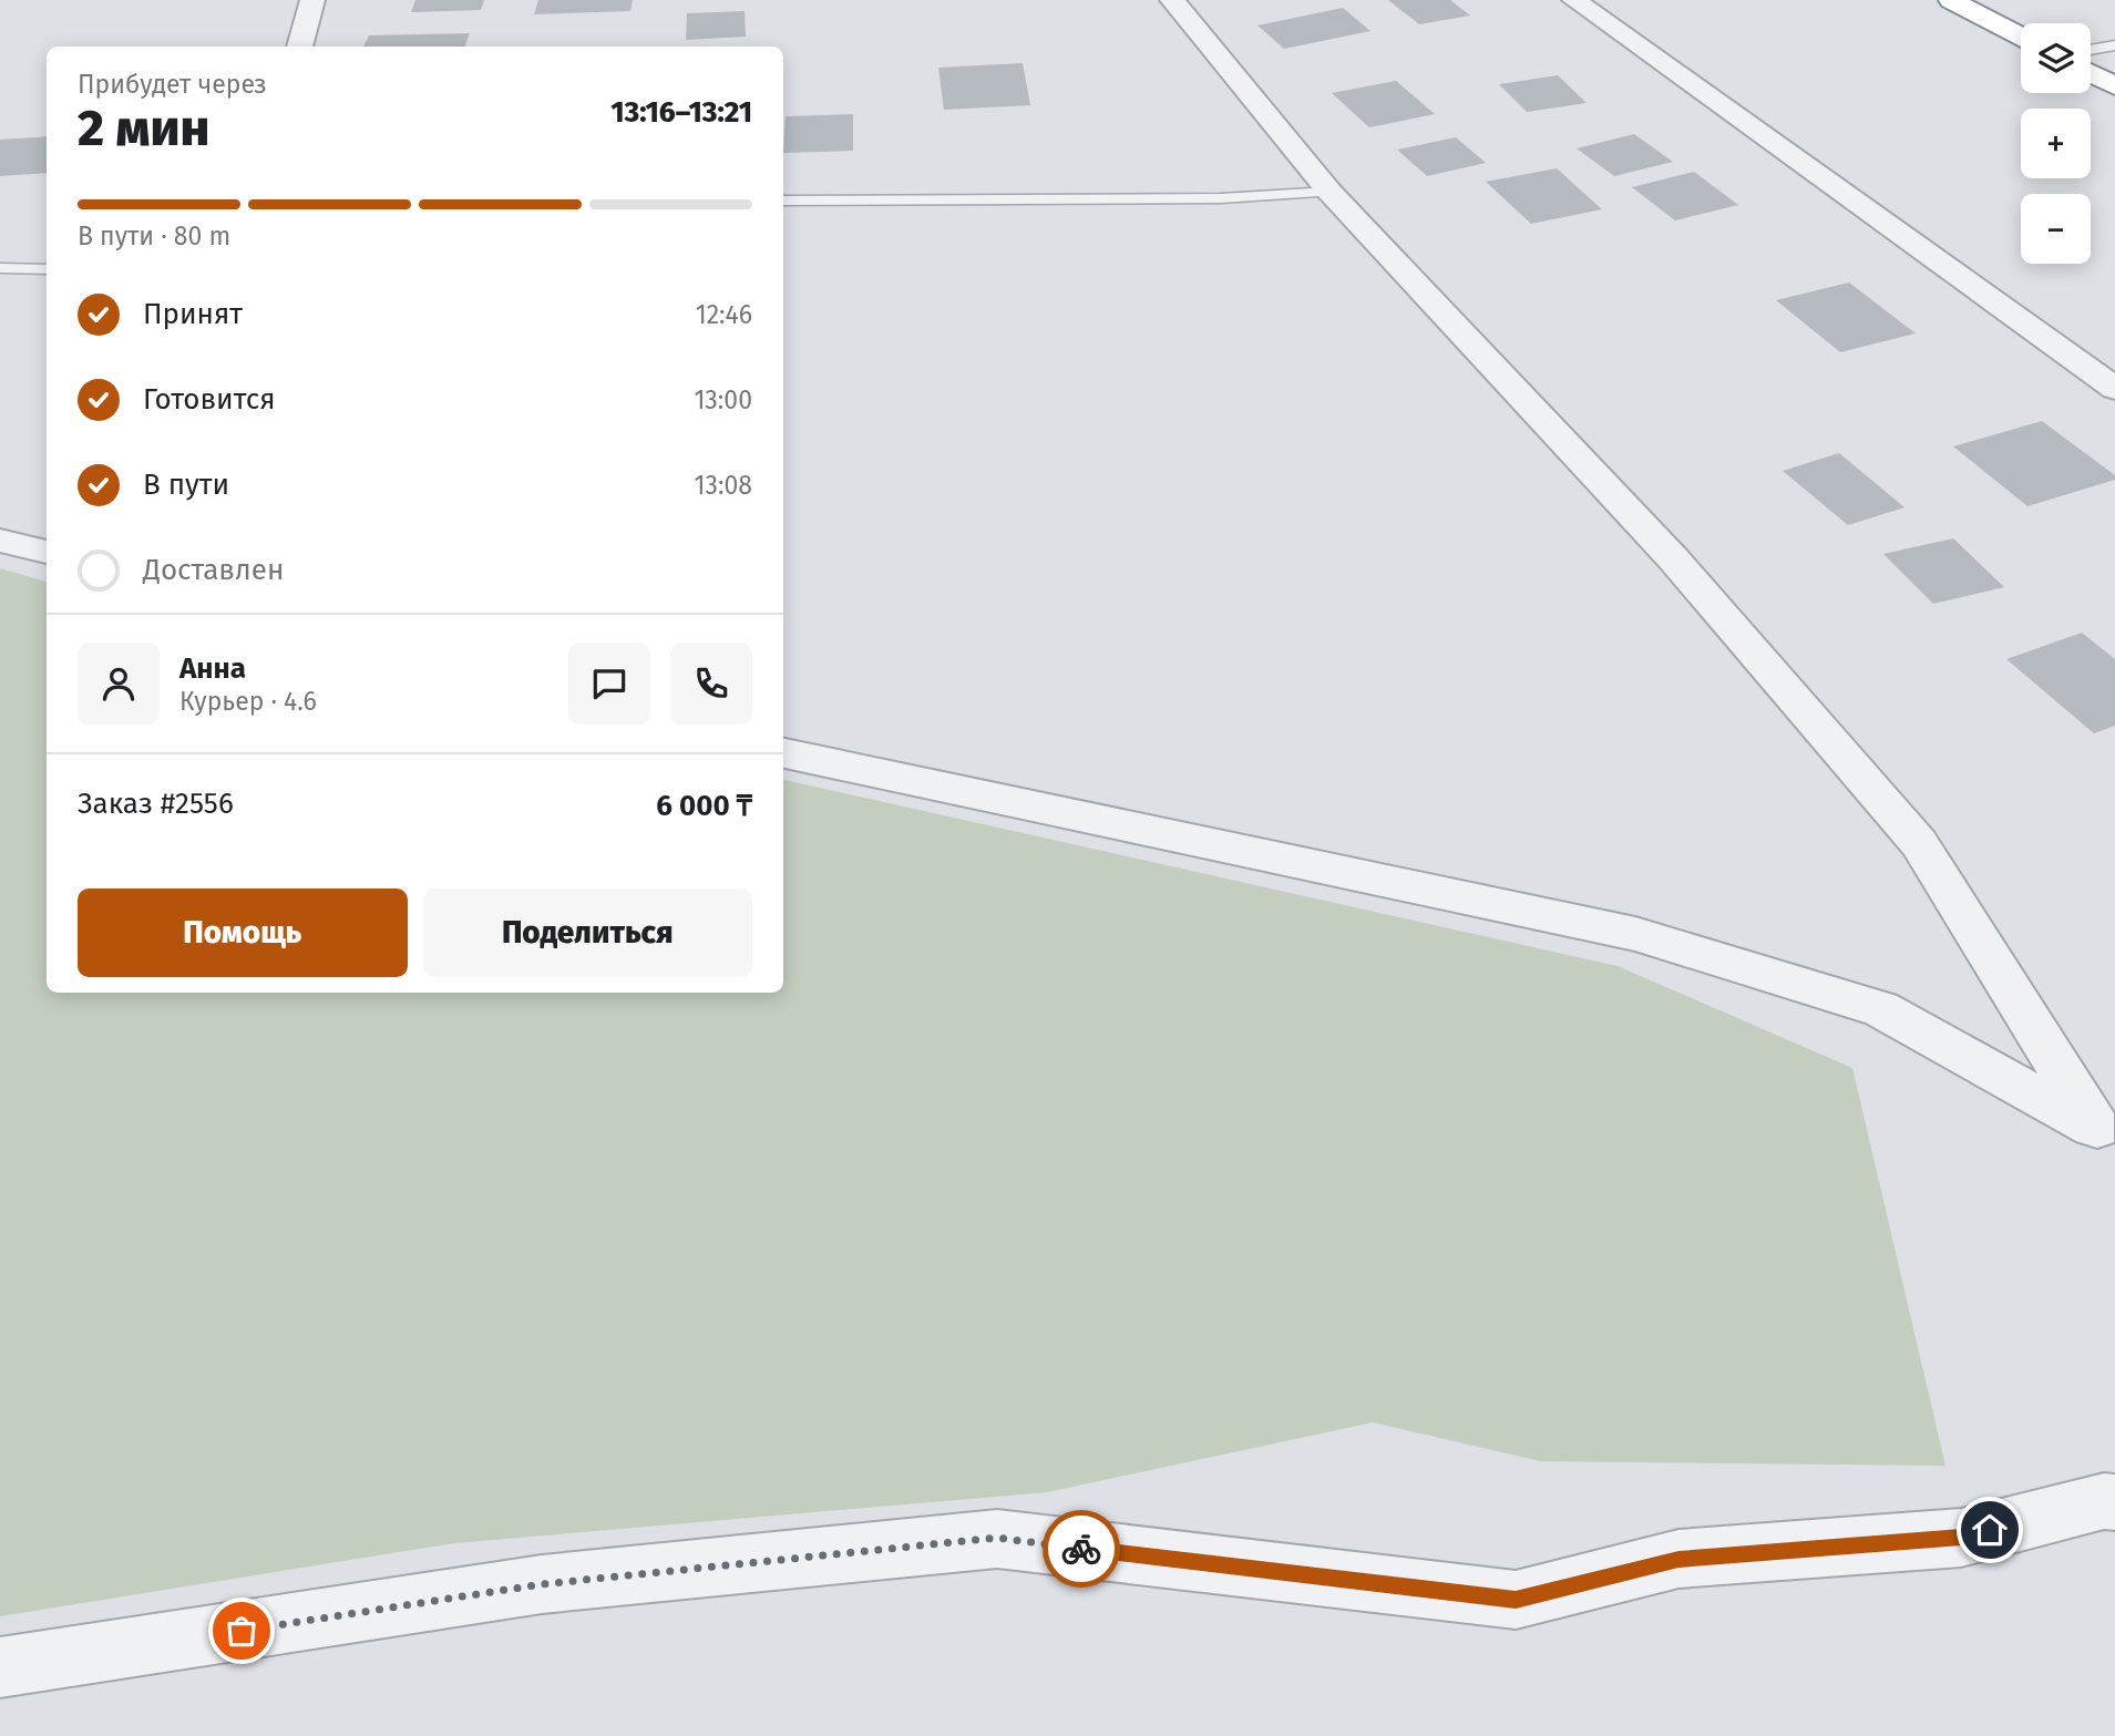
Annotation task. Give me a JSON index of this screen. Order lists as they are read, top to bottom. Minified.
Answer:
{"page":{"map_buttons":["+","−"],"heading":["2 мин","Прибудет через","13:16–13:21"],"panel":["Анна","Курьер · 4.6","Заказ #2556","6 000 ₸"],"bar":"В пути · 80 m","list":[["Принят","12:46"],["Готовится","13:00"],["В пути","13:08"],"Доставлен"],"buttons":["Помощь","Поделиться"]}}
